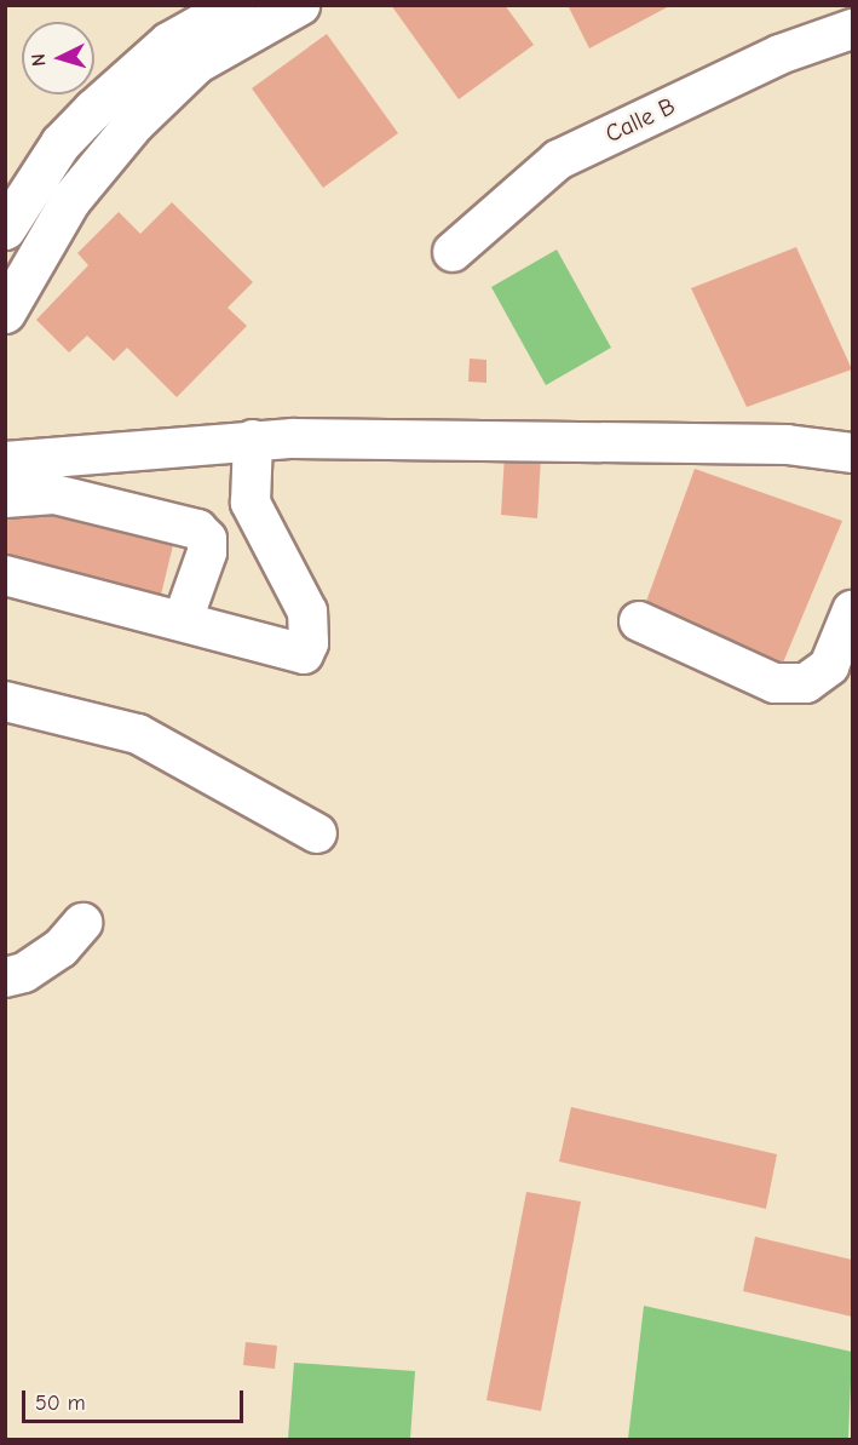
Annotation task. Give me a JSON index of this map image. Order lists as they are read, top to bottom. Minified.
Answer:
{"streets":{"street":["Calle B"]},"scale_bar":"50 m","north":"left"}
